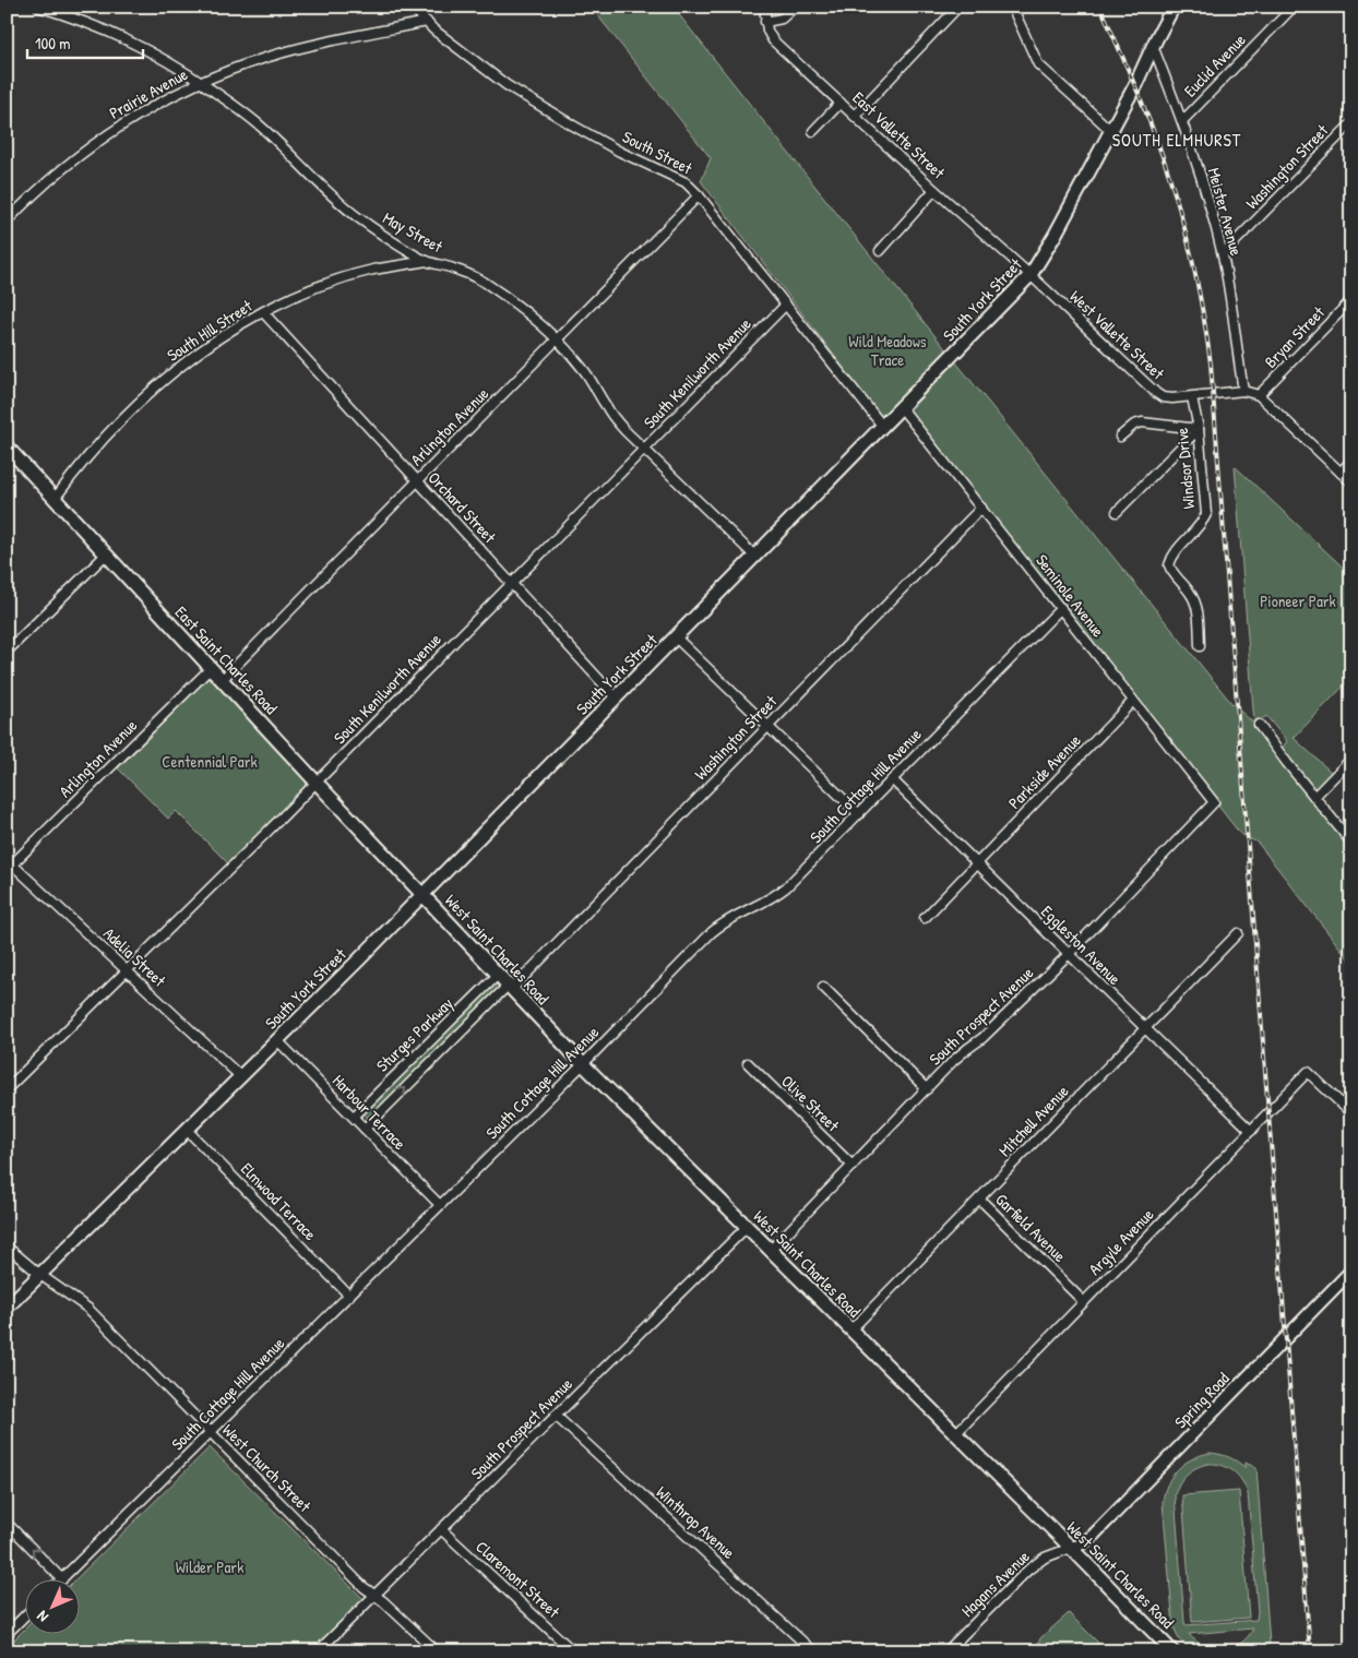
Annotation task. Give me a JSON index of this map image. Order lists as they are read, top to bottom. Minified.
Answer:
{"streets":{"main road":["South York Street","East Saint Charles Road","West Saint Charles Road"],"street":["Euclid Avenue","Prairie Avenue","East Vallette Street","South Street","Washington Street","Meister Avenue","May Street","South Hill Street","West Vallette Street","Bryan Street","South Kenilworth Avenue","Arlington Avenue","Windsor Drive","Orchard Street","Seminole Avenue","Parkside Avenue","South Cottage Hill Avenue","Eggleston Avenue","Adelia Street","South Prospect Avenue","Sturges Parkway","Olive Street","Harbour Terrace","Mitchell Avenue","Elmwood Terrace","Garfield Avenue","Argyle Avenue","Spring Road","West Church Street","Winthrop Avenue","Claremont Street","Hagans Avenue"]},"crossings":[["Euclid Avenue","Meister Avenue"],["Prairie Avenue","South Street"],["Prairie Avenue","May Street"],["East Vallette Street","South York Street"],["East Vallette Street","West Vallette Street"],["South Street","South York Street"],["South Street","South Kenilworth Avenue"],["South Street","Arlington Avenue"],["Washington Street","Meister Avenue"],["Washington Street","Seminole Avenue"],["Washington Street","West Saint Charles Road"],["Washington Street","Sturges Parkway"],["Meister Avenue","South York Street"],["Meister Avenue","West Vallette Street"],["May Street","South York Street"],["May Street","South Hill Street"],["May Street","South Kenilworth Avenue"],["May Street","Arlington Avenue"],["South York Street","West Vallette Street"],["South York Street","Orchard Street"],["South York Street","Seminole Avenue"],["South York Street","East Saint Charles Road"],["South York Street","West Saint Charles Road"],["South York Street","Adelia Street"],["South York Street","Harbour Terrace"],["South York Street","Elmwood Terrace"],["South York Street","West Church Street"],["South Hill Street","Orchard Street"],["South Hill Street","East Saint Charles Road"],["West Vallette Street","Bryan Street"],["West Vallette Street","Windsor Drive"],["South Kenilworth Avenue","Orchard Street"],["South Kenilworth Avenue","East Saint Charles Road"],["South Kenilworth Avenue","Adelia Street"],["Arlington Avenue","Orchard Street"],["Arlington Avenue","East Saint Charles Road"],["Arlington Avenue","Adelia Street"],["Seminole Avenue","Parkside Avenue"],["Seminole Avenue","South Cottage Hill Avenue"],["Seminole Avenue","South Prospect Avenue"],["East Saint Charles Road","West Saint Charles Road"],["Parkside Avenue","Eggleston Avenue"],["South Cottage Hill Avenue","Eggleston Avenue"],["South Cottage Hill Avenue","West Saint Charles Road"],["South Cottage Hill Avenue","Harbour Terrace"],["South Cottage Hill Avenue","Elmwood Terrace"],["South Cottage Hill Avenue","West Church Street"],["Eggleston Avenue","South Prospect Avenue"],["Eggleston Avenue","Mitchell Avenue"],["Eggleston Avenue","Argyle Avenue"],["West Saint Charles Road","South Prospect Avenue"],["West Saint Charles Road","Sturges Parkway"],["West Saint Charles Road","Mitchell Avenue"],["West Saint Charles Road","Argyle Avenue"],["West Saint Charles Road","Spring Road"],["West Saint Charles Road","Hagans Avenue"],["South Prospect Avenue","Olive Street"],["South Prospect Avenue","West Church Street"],["South Prospect Avenue","Winthrop Avenue"],["South Prospect Avenue","Claremont Street"],["Sturges Parkway","Harbour Terrace"],["Mitchell Avenue","Garfield Avenue"],["Garfield Avenue","Argyle Avenue"],["Spring Road","Hagans Avenue"]],"districts":["SOUTH ELMHURST"],"parks":["Wild Meadows Trace","Pioneer Park","Centennial Park","Wilder Park"],"scale_bar":"100 m","north":"bottom left"}
